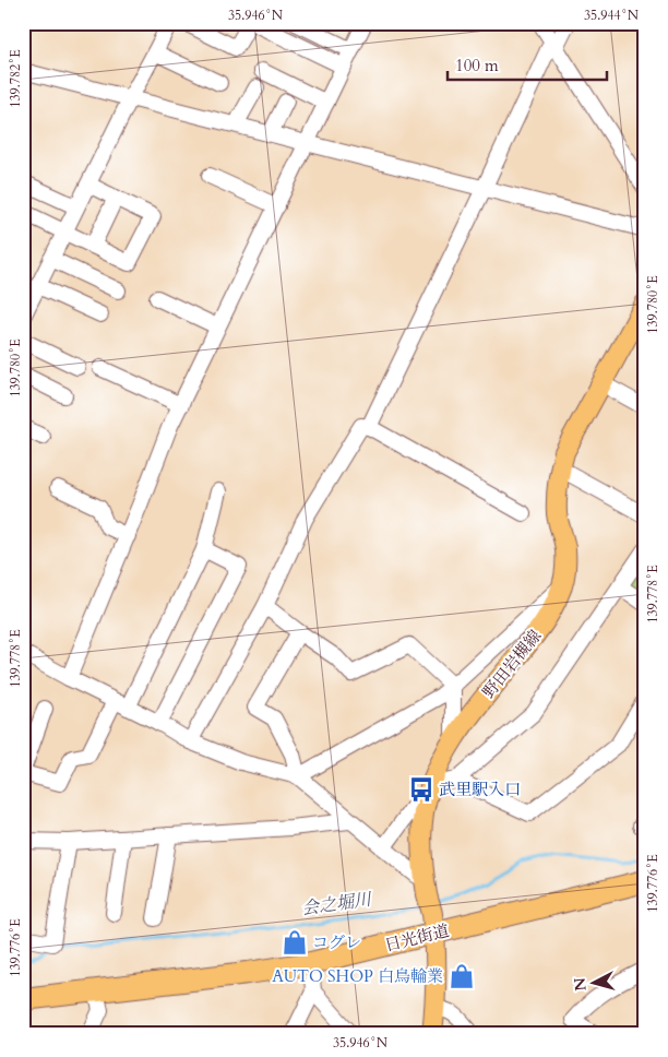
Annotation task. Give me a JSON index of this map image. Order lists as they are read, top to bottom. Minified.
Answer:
{"streets":{"highway":["日光街道"],"main road":["野田岩槻線"]},"crossings":[["野田岩槻線","日光街道"]],"water":["会之堀川"],"places":{"bus stop":["武里駅入口"],"shop":["コグレ","AUTO SHOP 白鳥輪業"]},"scale_bar":"100 m","north":"left","coordinates":["35.946°N","35.944°N","139.782°E","139.780°E","139.778°E","139.776°E"]}
